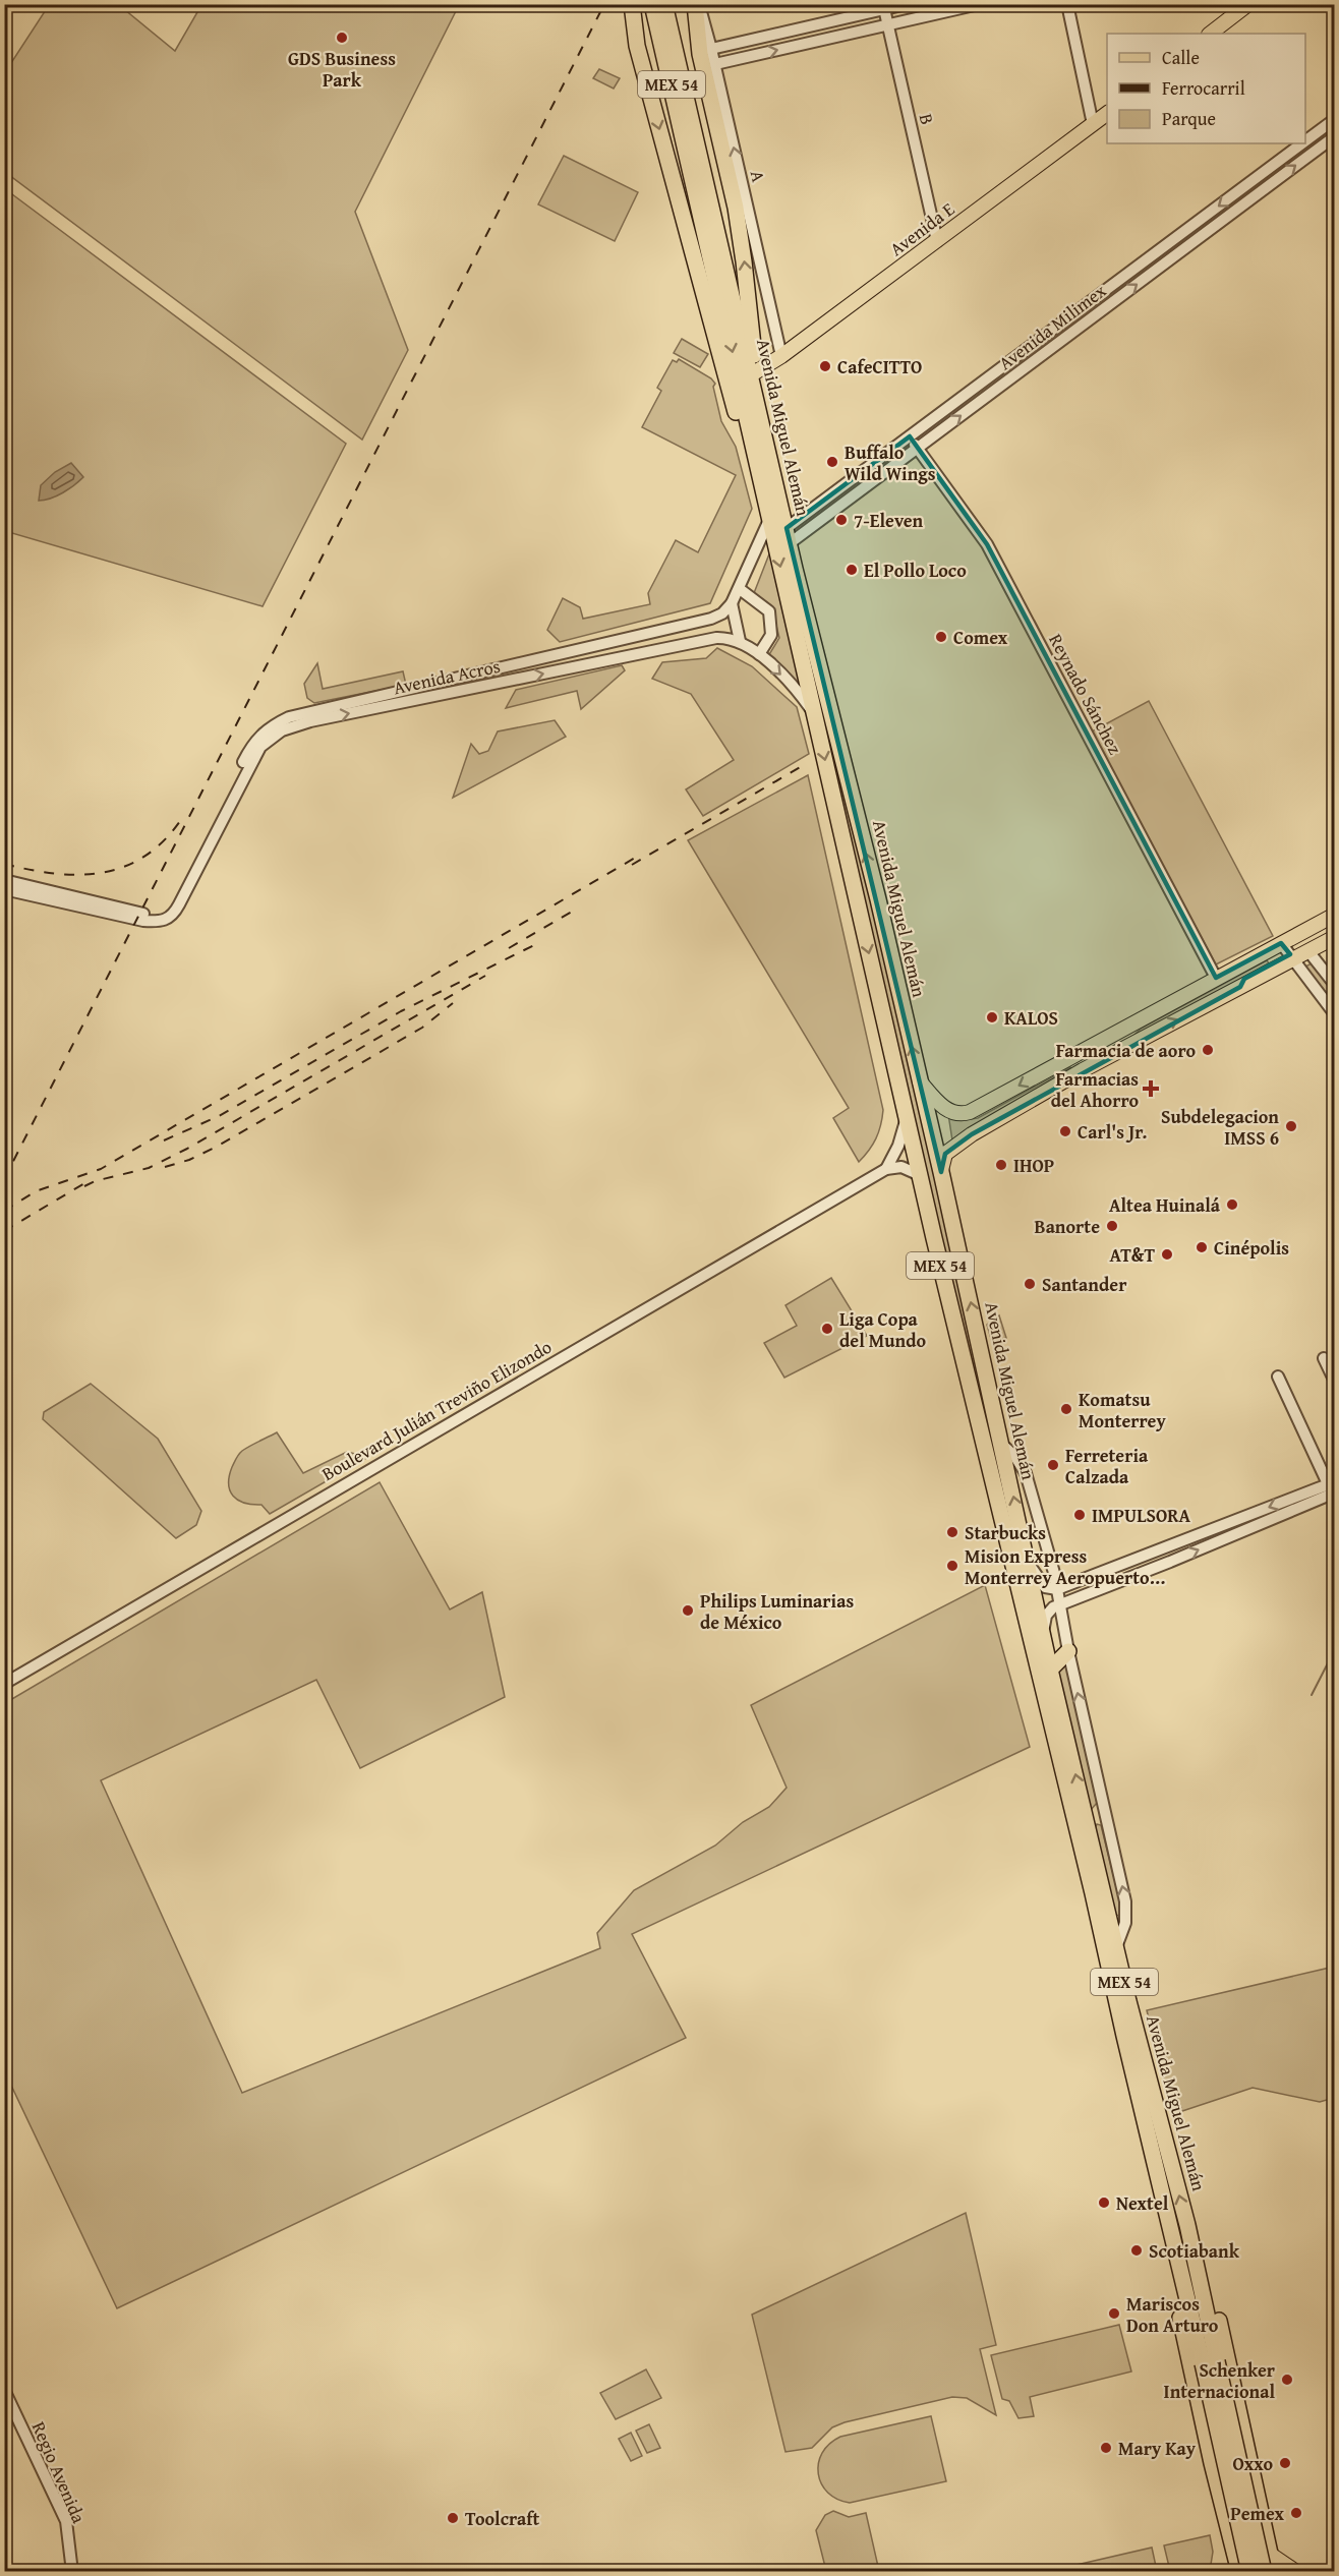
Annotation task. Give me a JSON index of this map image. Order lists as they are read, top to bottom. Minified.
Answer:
{"streets":{"highway":["MEX 54","Avenida Miguel Alemán"],"main road":["Avenida E"],"street":["B","A","Avenida Milimex","Avenida Acros","Reynado Sánchez","Boulevard Julián Treviño Elizondo","Regio Avenida"]},"crossings":[["B","Avenida E"],["A","Avenida E"],["Avenida Milimex","Avenida Miguel Alemán"],["Avenida Milimex","Reynado Sánchez"],["Avenida Miguel Alemán","Avenida Acros"]],"one_way":["A"],"places":{"other":["GDS Business Park","CafeCITTO","Buffalo Wild Wings","7-Eleven","El Pollo Loco","Comex","KALOS","Farmacia de aoro","Subdelegacion IMSS 6","Carl's Jr.","IHOP","Altea Huinalá","Banorte","Cinépolis","AT&T","Santander","Liga Copa del Mundo","Komatsu Monterrey","Ferreteria Calzada","IMPULSORA","Starbucks","Mision Express Monterrey Aeropuerto…","Philips Luminarias de México","Nextel","Scotiabank","Mariscos Don Arturo","Schenker Internacional","Mary Kay","Oxxo","Pemex","Toolcraft"],"health":["Farmacias del Ahorro"]},"legend":["Calle","Ferrocarril","Parque"]}
